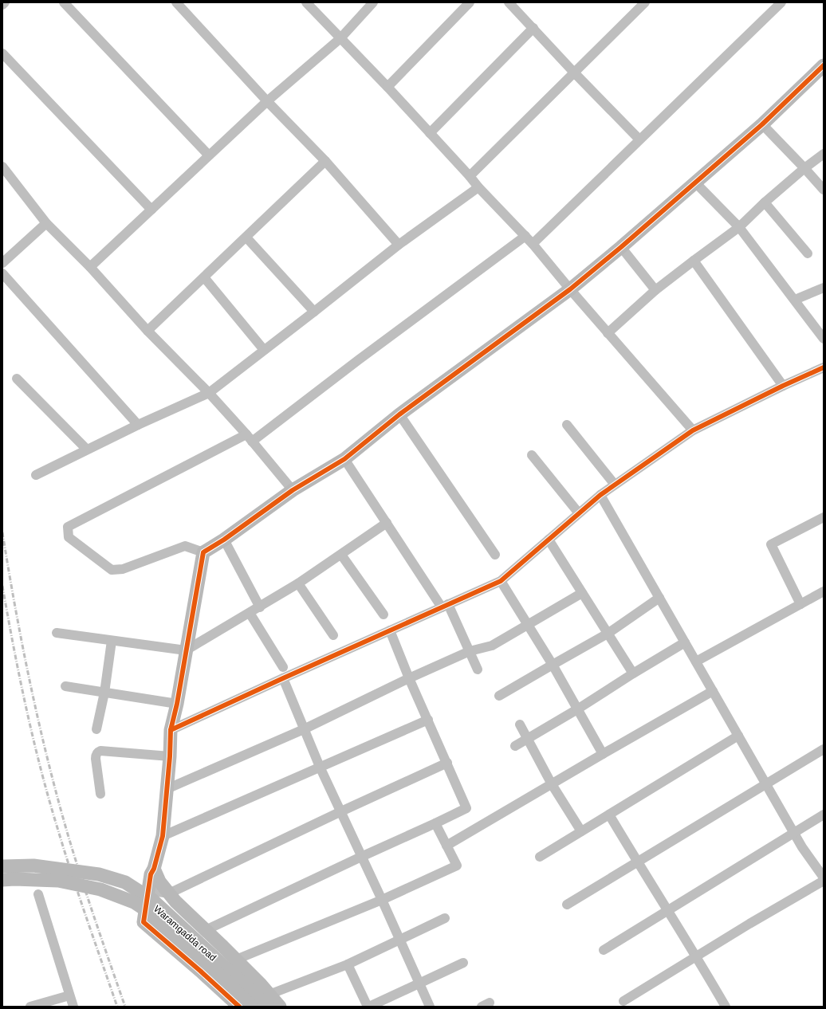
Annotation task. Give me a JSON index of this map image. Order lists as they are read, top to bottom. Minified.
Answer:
{"streets":{"street":["Waramgadda road"]}}
